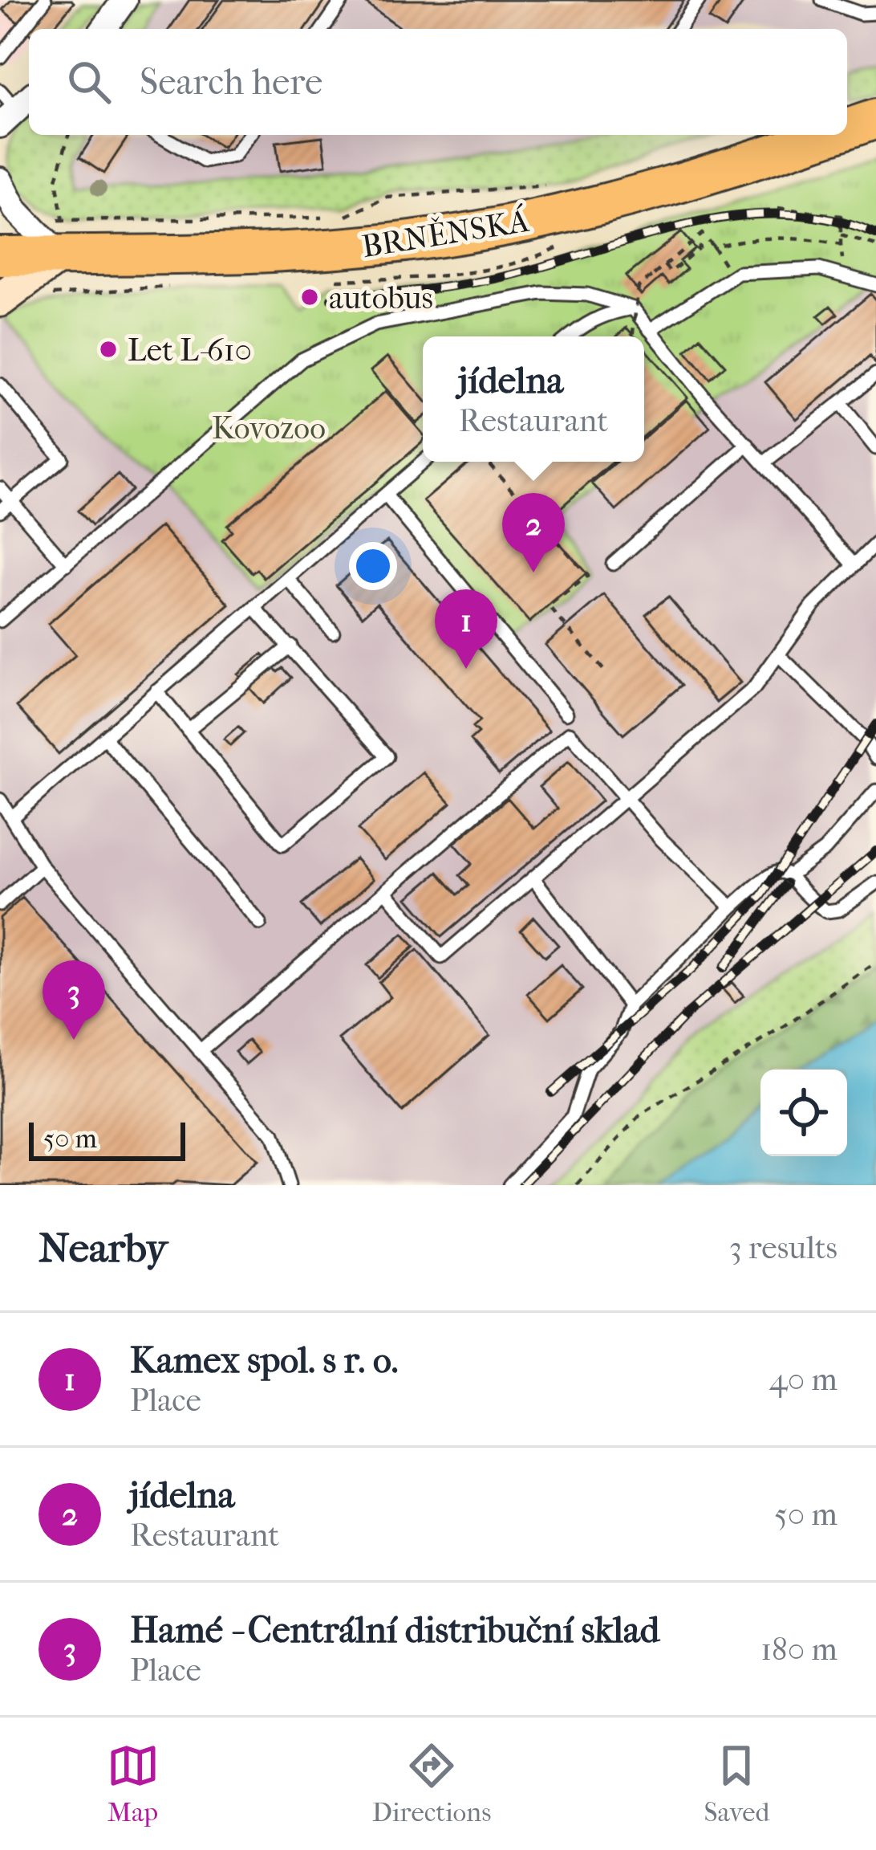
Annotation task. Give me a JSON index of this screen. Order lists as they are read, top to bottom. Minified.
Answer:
{"streets":{"main road":["BRNĚNSKÁ"]},"parks":["Kovozoo"],"places":["autobus","Let L-610"],"scale_bar":"50 m","page":{"search":"Search here","popup":["jídelna","Restaurant"],"pins":["2","1","3"],"scale":"50 m","heading":["Nearby","3 results"],"list":[{"mark":"1","name":"Kamex spol. s r. o.","note":"Place","value":"40 m"},{"mark":"2","name":"jídelna","note":"Restaurant","value":"50 m"},{"mark":"3","name":"Hamé - Centrální distribuční sklad","note":"Place","value":"180 m"}],"nav":["Map","Directions","Saved"]}}
